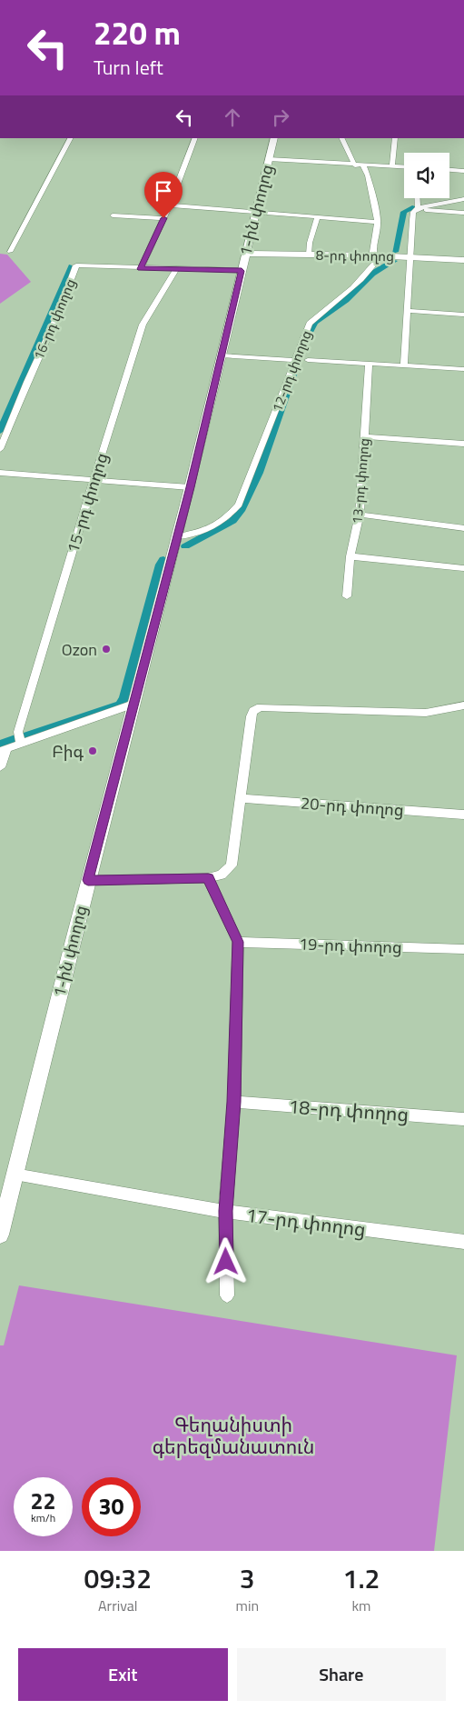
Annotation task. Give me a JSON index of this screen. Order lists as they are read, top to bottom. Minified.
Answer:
{"streets":{"main road":["1-ին փողոց","8-րդ փողոց"],"street":["16-րդ փողոց","12-րդ փողոց","13-րդ փողոց","15-րդ փողոց","20-րդ փողոց","19-րդ փողոց","18-րդ փողոց","17-րդ փողոց"]},"crossings":[["1-ին փողոց","8-րդ փողոց"],["1-ին փողոց","16-րդ փողոց"],["1-ին փողոց","12-րդ փողոց"],["1-ին փողոց","17-րդ փողոց"],["8-րդ փողոց","12-րդ փողոց"],["16-րդ փողոց","15-րդ փողոց"]],"parks":["Գեղանիստի գերեզմանատուն"],"places":["Ozon","Բիգ"],"page":{"turn":["220 m","Turn left"],"speed":"22 km/h","limit":"30","eta":["09:32","Arrival","3","min","1.2","km"],"buttons":["Exit","Share"]}}
